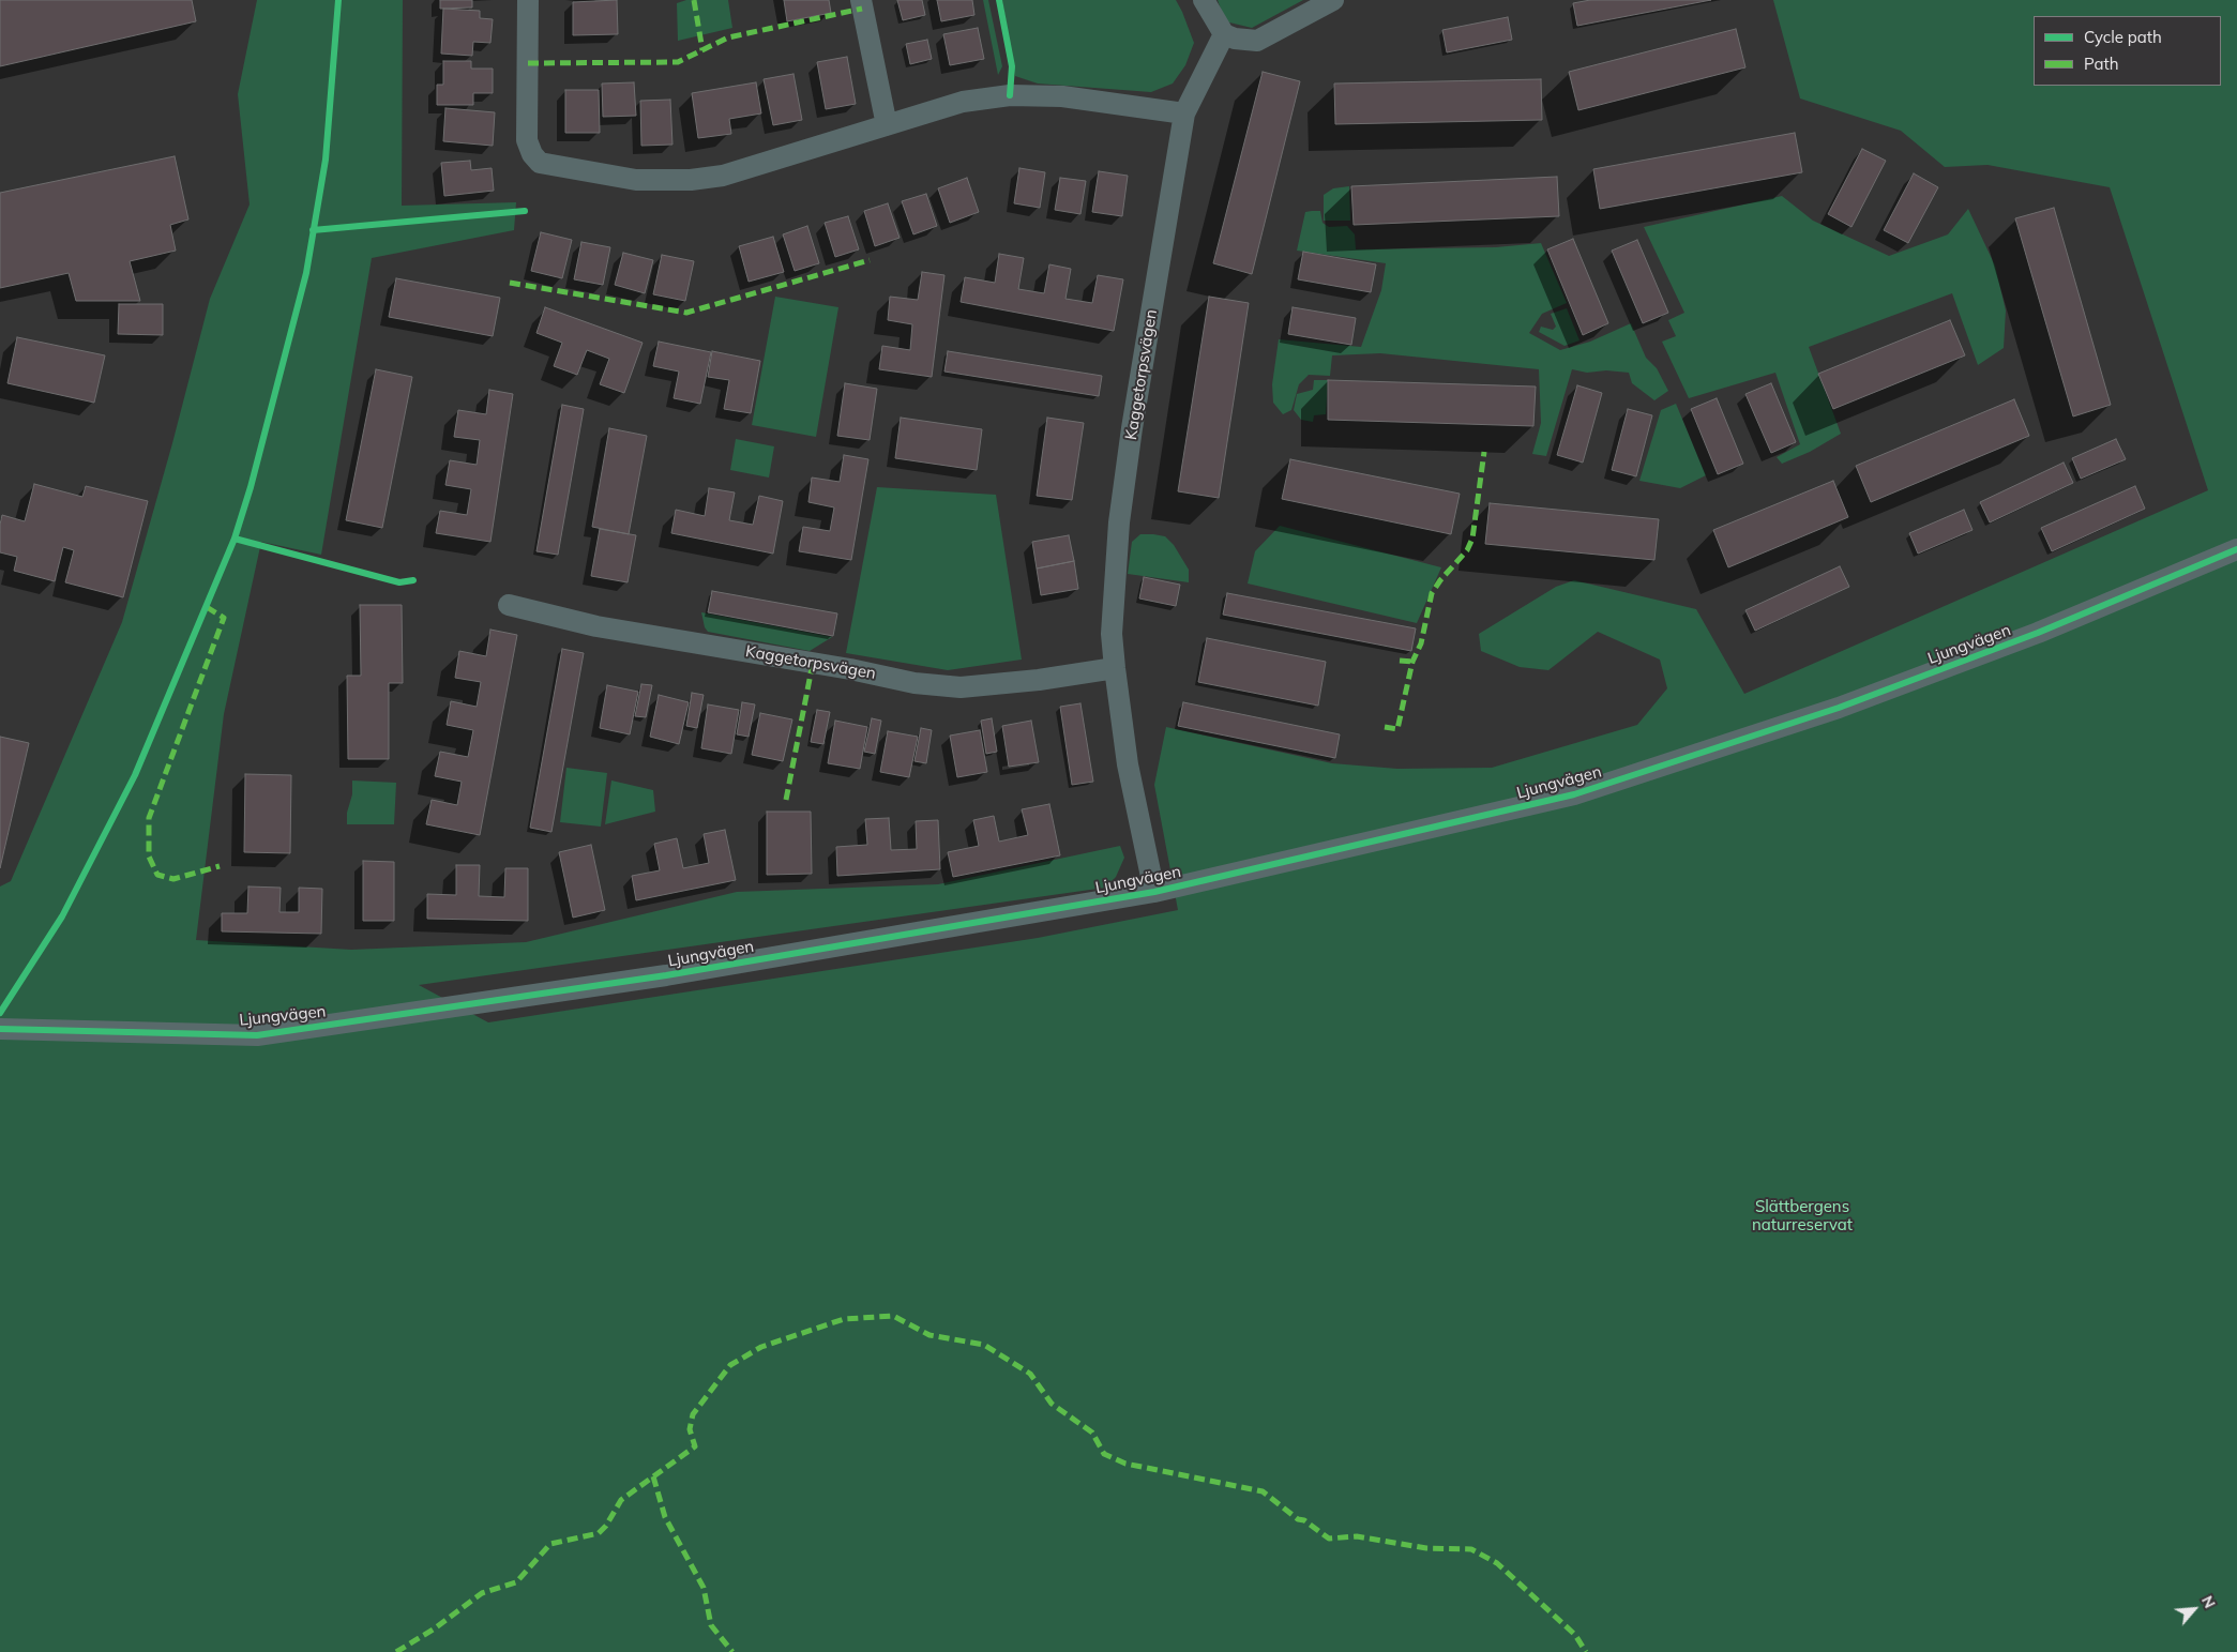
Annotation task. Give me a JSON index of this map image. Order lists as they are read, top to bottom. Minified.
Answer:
{"streets":{"street":["Kaggetorpsvägen","Ljungvägen"]},"crossings":[["Kaggetorpsvägen","Ljungvägen"]],"parks":["Slättbergens naturreservat"],"legend":["Cycle path","Path"],"north":"top right"}
